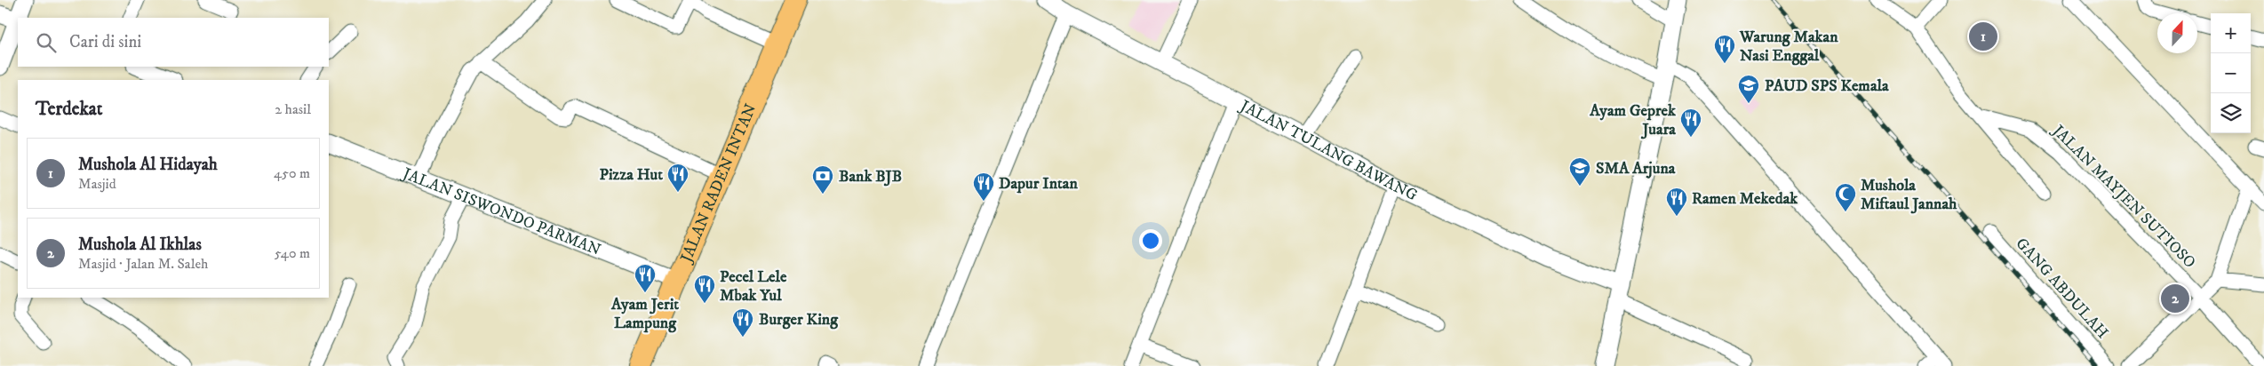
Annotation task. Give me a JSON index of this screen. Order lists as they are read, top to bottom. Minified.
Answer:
{"streets":{"main road":["JALAN RADEN INTAN"],"street":["JALAN TULANG BAWANG","JALAN MAYJEN SUTIOSO","JALAN SISWONDO PARMAN","GANG ABDULAH"]},"crossings":[["JALAN RADEN INTAN","JALAN SISWONDO PARMAN"]],"places":{"restaurant":["Warung Makan Nasi Enggal","Ayam Geprek Juara","Pizza Hut","Dapur Intan","Ramen Mekedak","Ayam Jerit Lampung","Pecel Lele Mbak Yul","Burger King"],"school or university":["PAUD SPS Kemala","SMA Arjuna"],"bank":["Bank BJB"],"mosque":["Mushola Miftaul Jannah"]},"north":"top","page":{"map_buttons":["+","−"],"search":"Cari di sini","pins":["1","2"],"heading":["Terdekat","2 hasil"],"list":[{"mark":"1","name":"Mushola Al Hidayah","note":"Masjid","value":"450 m"},{"mark":"2","name":"Mushola Al Ikhlas","note":"Masjid · Jalan M. Saleh","value":"540 m"}]}}
